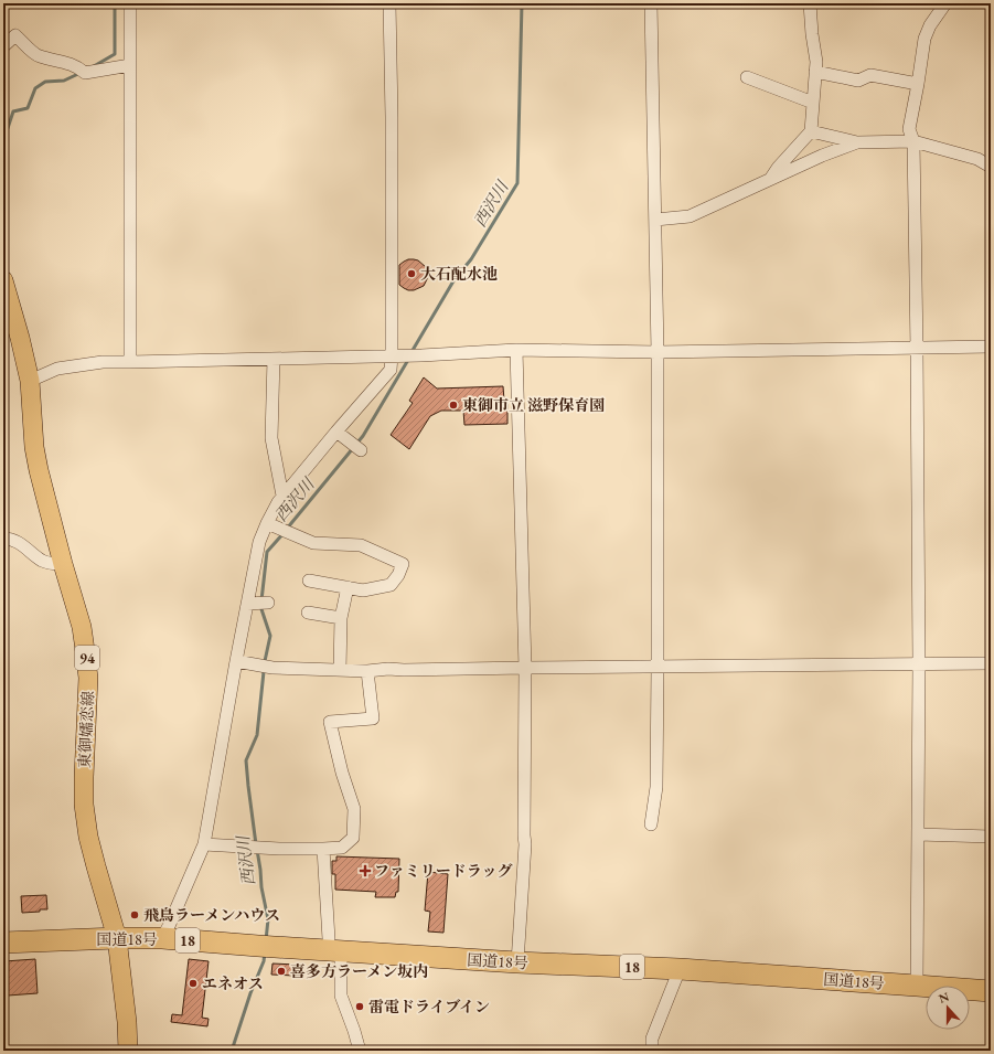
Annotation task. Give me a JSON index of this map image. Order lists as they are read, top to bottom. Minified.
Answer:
{"streets":{"highway":["国道18号","18"],"main road":["94","東御嬬恋線"]},"crossings":[["東御嬬恋線","国道18号"]],"water":["西沢川"],"places":{"other":["大石配水池","東御市立 滋野保育園","飛鳥ラーメンハウス","喜多方ラーメン坂内","エネオス","雷電ドライブイン"],"health":["ファミリードラッグ"]},"north":"top"}
